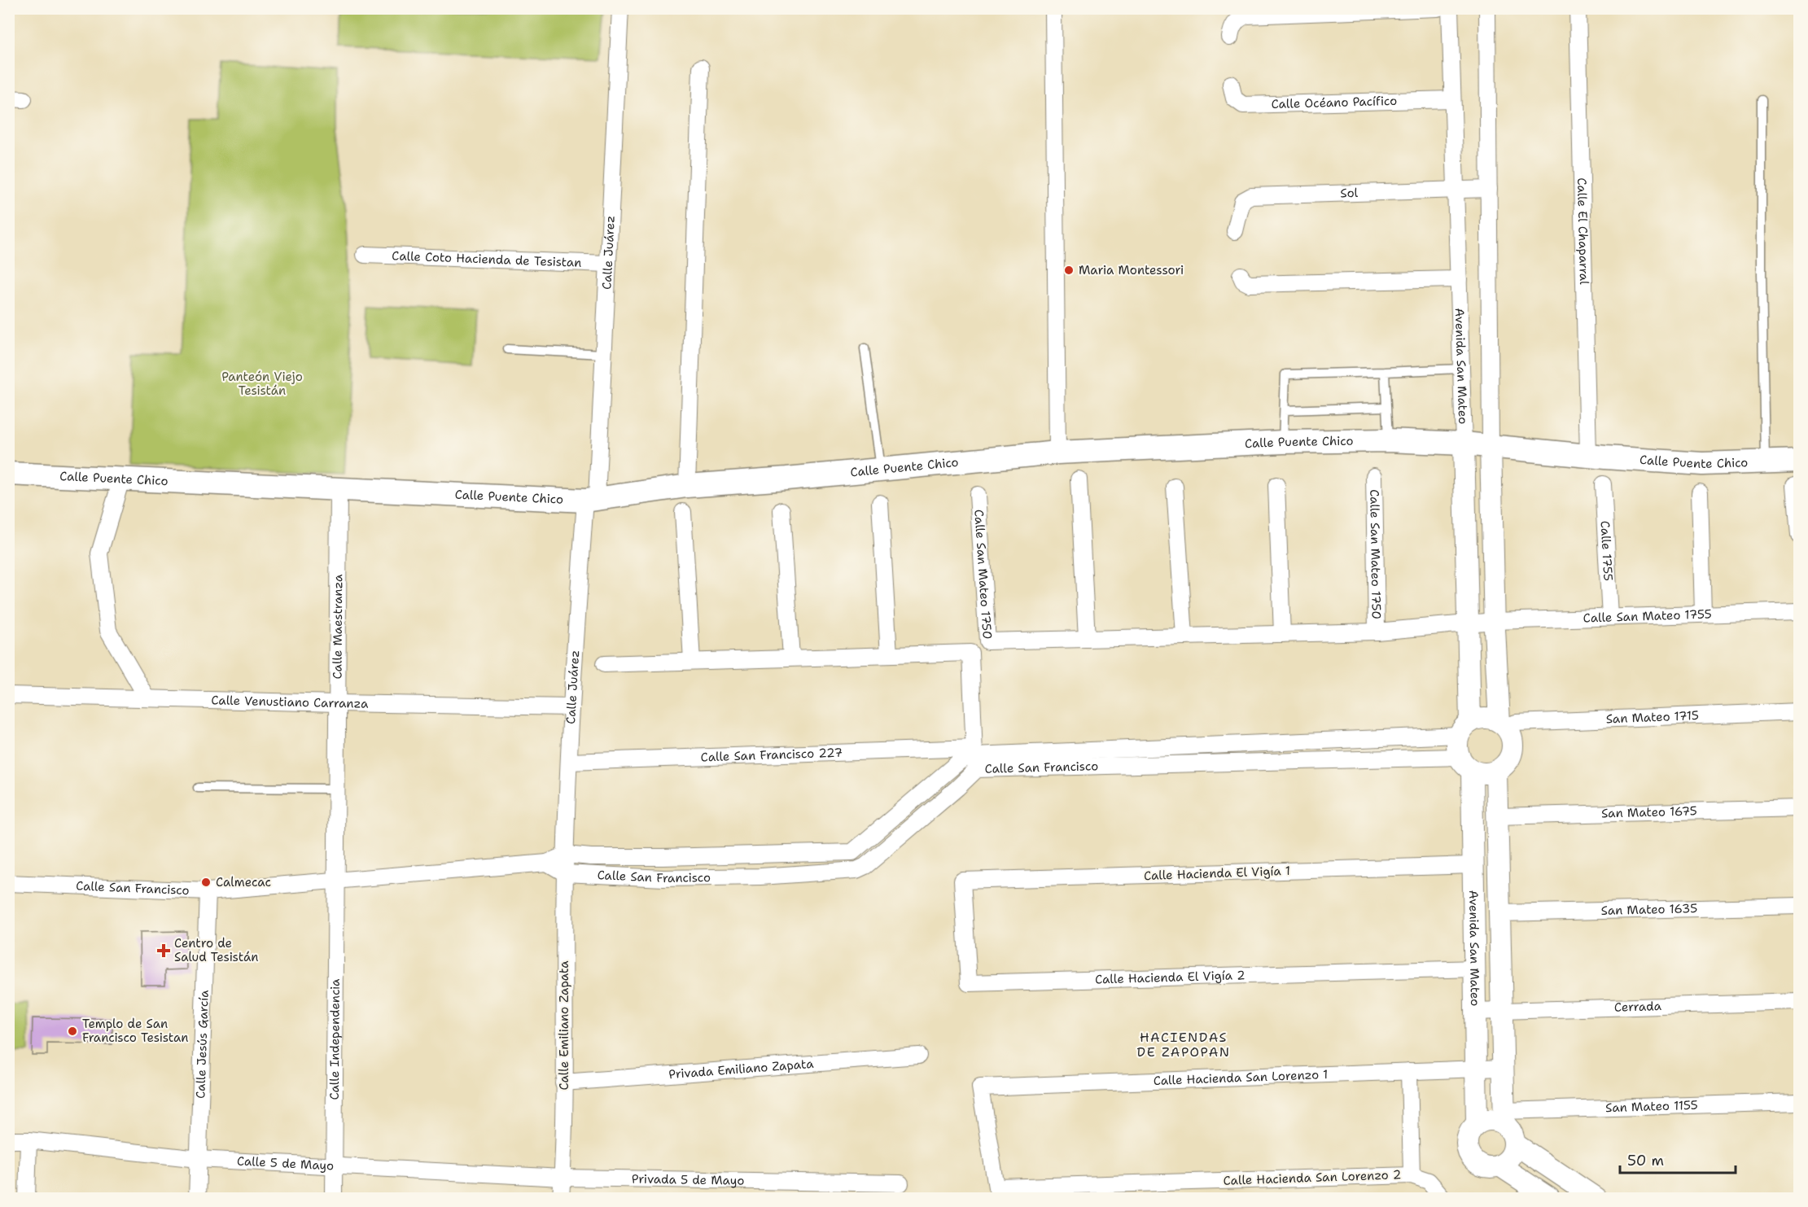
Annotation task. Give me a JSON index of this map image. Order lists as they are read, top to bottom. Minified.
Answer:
{"streets":{"main road":["Calle Puente Chico"],"street":["Calle Océano Pacífico","Sol","Calle El Chaparral","Calle Juárez","Calle Coto Hacienda de Tesistan","Avenida San Mateo","Calle 1755","Calle San Mateo 1750","Calle San Mateo 1755","Calle Maestranza","Calle Venustiano Carranza","San Mateo 1715","Calle San Francisco 227","Calle San Francisco","San Mateo 1675","Calle Hacienda El Vigía 1","San Mateo 1635","Calle Hacienda El Vigía 2","Cerrada","Calle Emiliano Zapata","Calle Independencia","Calle Jesús García","Privada Emiliano Zapata","Calle Hacienda San Lorenzo 1","San Mateo 1155","Calle 5 de Mayo","Calle Hacienda San Lorenzo 2","Privada 5 de Mayo"]},"crossings":[["Calle Océano Pacífico","Avenida San Mateo"],["Sol","Avenida San Mateo"],["Calle El Chaparral","Calle Puente Chico"],["Calle Juárez","Calle Coto Hacienda de Tesistan"],["Calle Juárez","Calle Puente Chico"],["Calle Juárez","Calle Venustiano Carranza"],["Calle Juárez","Calle San Francisco 227"],["Calle Juárez","Calle San Francisco"],["Calle Juárez","Calle Emiliano Zapata"],["Avenida San Mateo","Calle Puente Chico"],["Avenida San Mateo","Calle San Mateo 1750"],["Avenida San Mateo","San Mateo 1715"],["Avenida San Mateo","Calle San Francisco"],["Avenida San Mateo","Calle Hacienda El Vigía 1"],["Avenida San Mateo","Calle Hacienda El Vigía 2"],["Avenida San Mateo","Cerrada"],["Avenida San Mateo","Calle Hacienda San Lorenzo 1"],["Avenida San Mateo","San Mateo 1155"],["Calle Puente Chico","Calle Maestranza"],["Calle 1755","Calle San Mateo 1755"],["Calle San Mateo 1750","Calle San Mateo 1755"],["Calle Maestranza","Calle Venustiano Carranza"],["Calle Maestranza","Calle San Francisco"],["Calle Maestranza","Calle Independencia"],["San Mateo 1715","Calle San Francisco"],["Calle San Francisco 227","Calle San Francisco"],["Calle San Francisco","Calle Emiliano Zapata"],["Calle San Francisco","Calle Independencia"],["Calle San Francisco","Calle Jesús García"],["Calle Hacienda El Vigía 1","Calle Hacienda El Vigía 2"],["Calle Emiliano Zapata","Privada Emiliano Zapata"],["Calle Emiliano Zapata","Calle 5 de Mayo"],["Calle Emiliano Zapata","Privada 5 de Mayo"],["Calle Independencia","Calle 5 de Mayo"],["Calle Jesús García","Calle 5 de Mayo"],["Calle Hacienda San Lorenzo 1","Calle Hacienda San Lorenzo 2"],["Calle 5 de Mayo","Privada 5 de Mayo"]],"districts":["HACIENDAS DE ZAPOPAN"],"parks":["Panteón Viejo Tesistán"],"places":{"other":["Maria Montessori","Calmecac","Templo de San Francisco Tesistan"],"health":["Centro de Salud Tesistán"]},"scale_bar":"50 m"}
